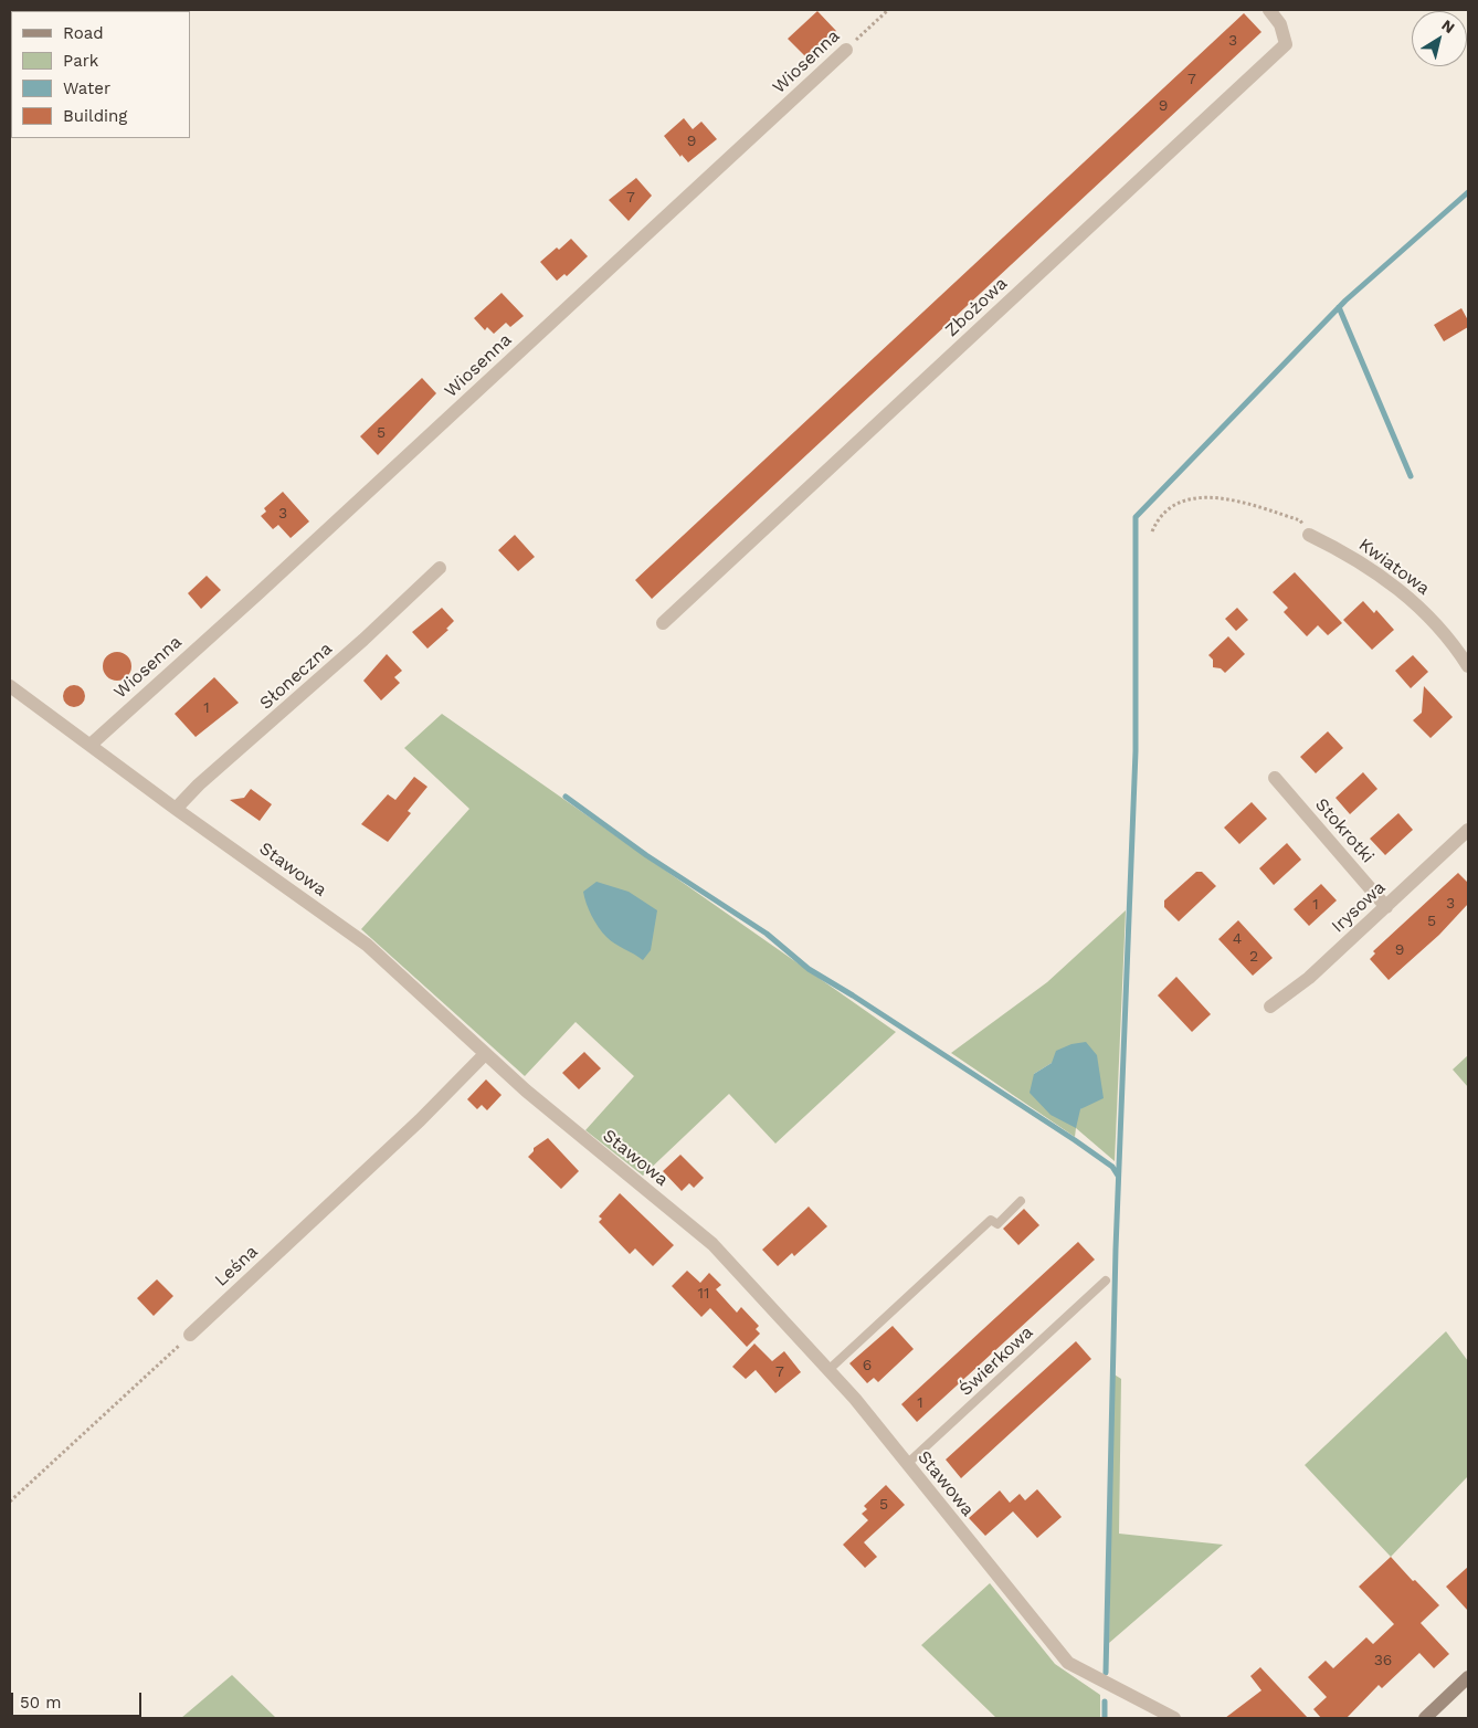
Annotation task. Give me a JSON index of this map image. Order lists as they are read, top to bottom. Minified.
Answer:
{"streets":{"street":["Wiosenna","Zbożowa","Kwiatowa","Słoneczna","Stokrotki","Stawowa","Irysowa","Leśna"],"lane":["Świerkowa"]},"crossings":[["Wiosenna","Stawowa"],["Słoneczna","Stawowa"],["Stokrotki","Irysowa"],["Stawowa","Leśna"],["Stawowa","Świerkowa"]],"house_numbers":["3","7","9","9","7","5","3","1","3","1","5","4","9","2","11","6","7","1","5","36"],"legend":["Road","Park","Water","Building"],"scale_bar":"50 m","north":"top right"}
